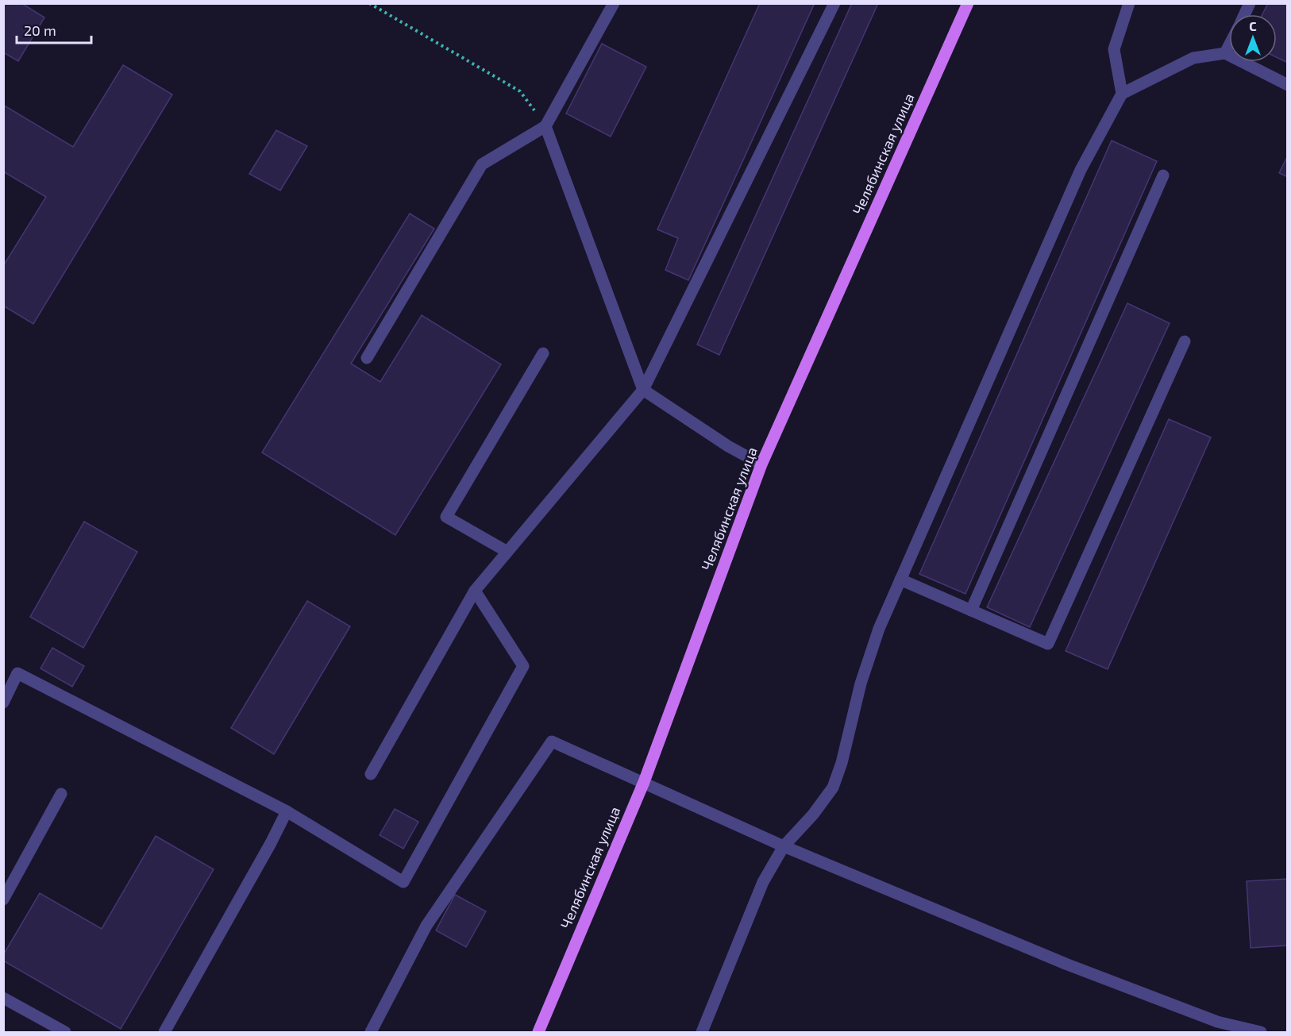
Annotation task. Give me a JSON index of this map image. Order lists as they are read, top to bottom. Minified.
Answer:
{"streets":{"main road":["Челябинская улица"]},"scale_bar":"20 m","north":"top"}
